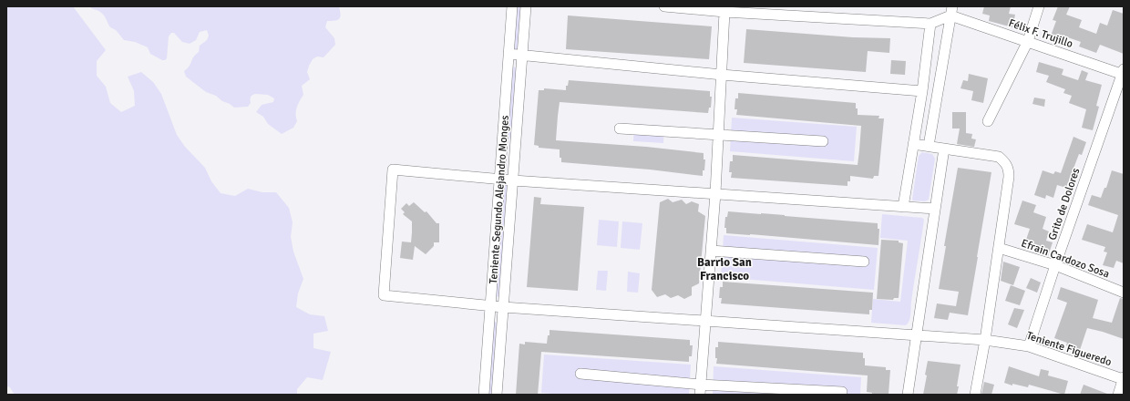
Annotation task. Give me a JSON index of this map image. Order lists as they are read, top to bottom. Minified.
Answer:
{"streets":{"street":["Félix F. Trujillo","Teniente Segundo Alejandro Monges","Grito de Dolores","Efrain Cardozo Sosa","Teniente Figueredo"]},"crossings":[["Félix F. Trujillo","Grito de Dolores"],["Teniente Segundo Alejandro Monges","Teniente Figueredo"],["Grito de Dolores","Efrain Cardozo Sosa"],["Grito de Dolores","Teniente Figueredo"]],"districts":["Barrio San Francisco"]}
